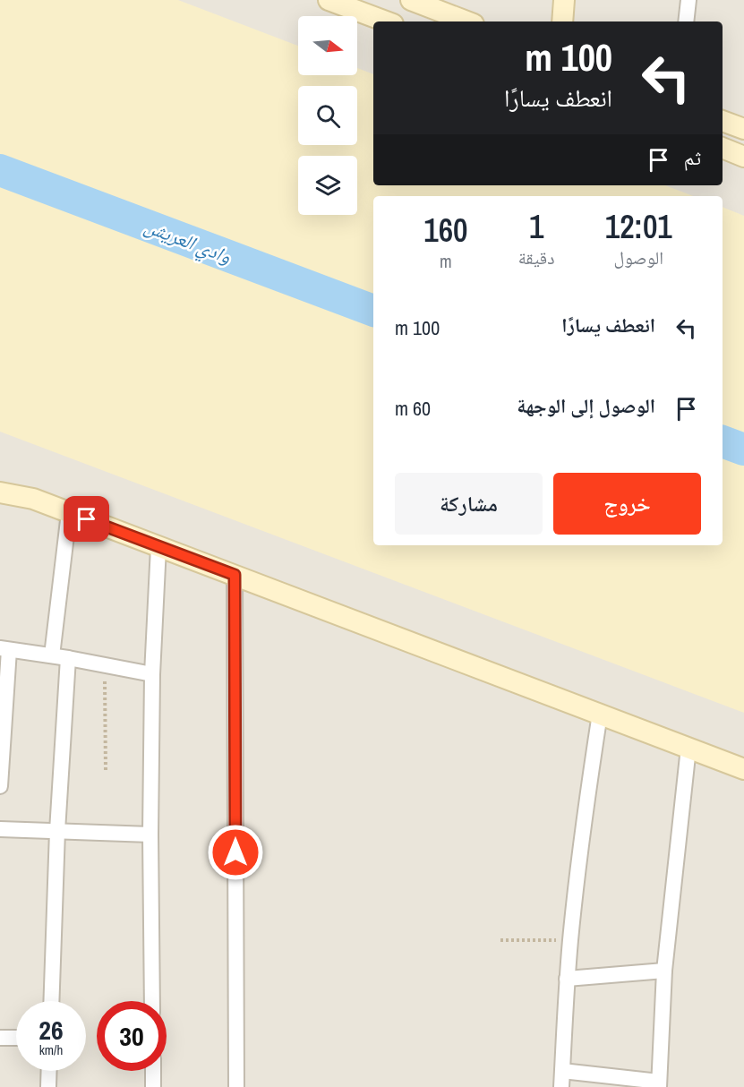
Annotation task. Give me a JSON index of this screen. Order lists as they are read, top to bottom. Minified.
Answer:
{"water":["وادي العريش"],"north":"right","page":{"turn":["100 m","انعطف يسارًا"],"then":"ثم","eta":["12:01","الوصول","1","دقيقة","160","m"],"list":[{"name":"انعطف يسارًا","value":"100 m"},{"name":"الوصول إلى الوجهة","value":"60 m"}],"buttons":["خروج","مشاركة"],"speed":"26 km/h","limit":"30"}}
